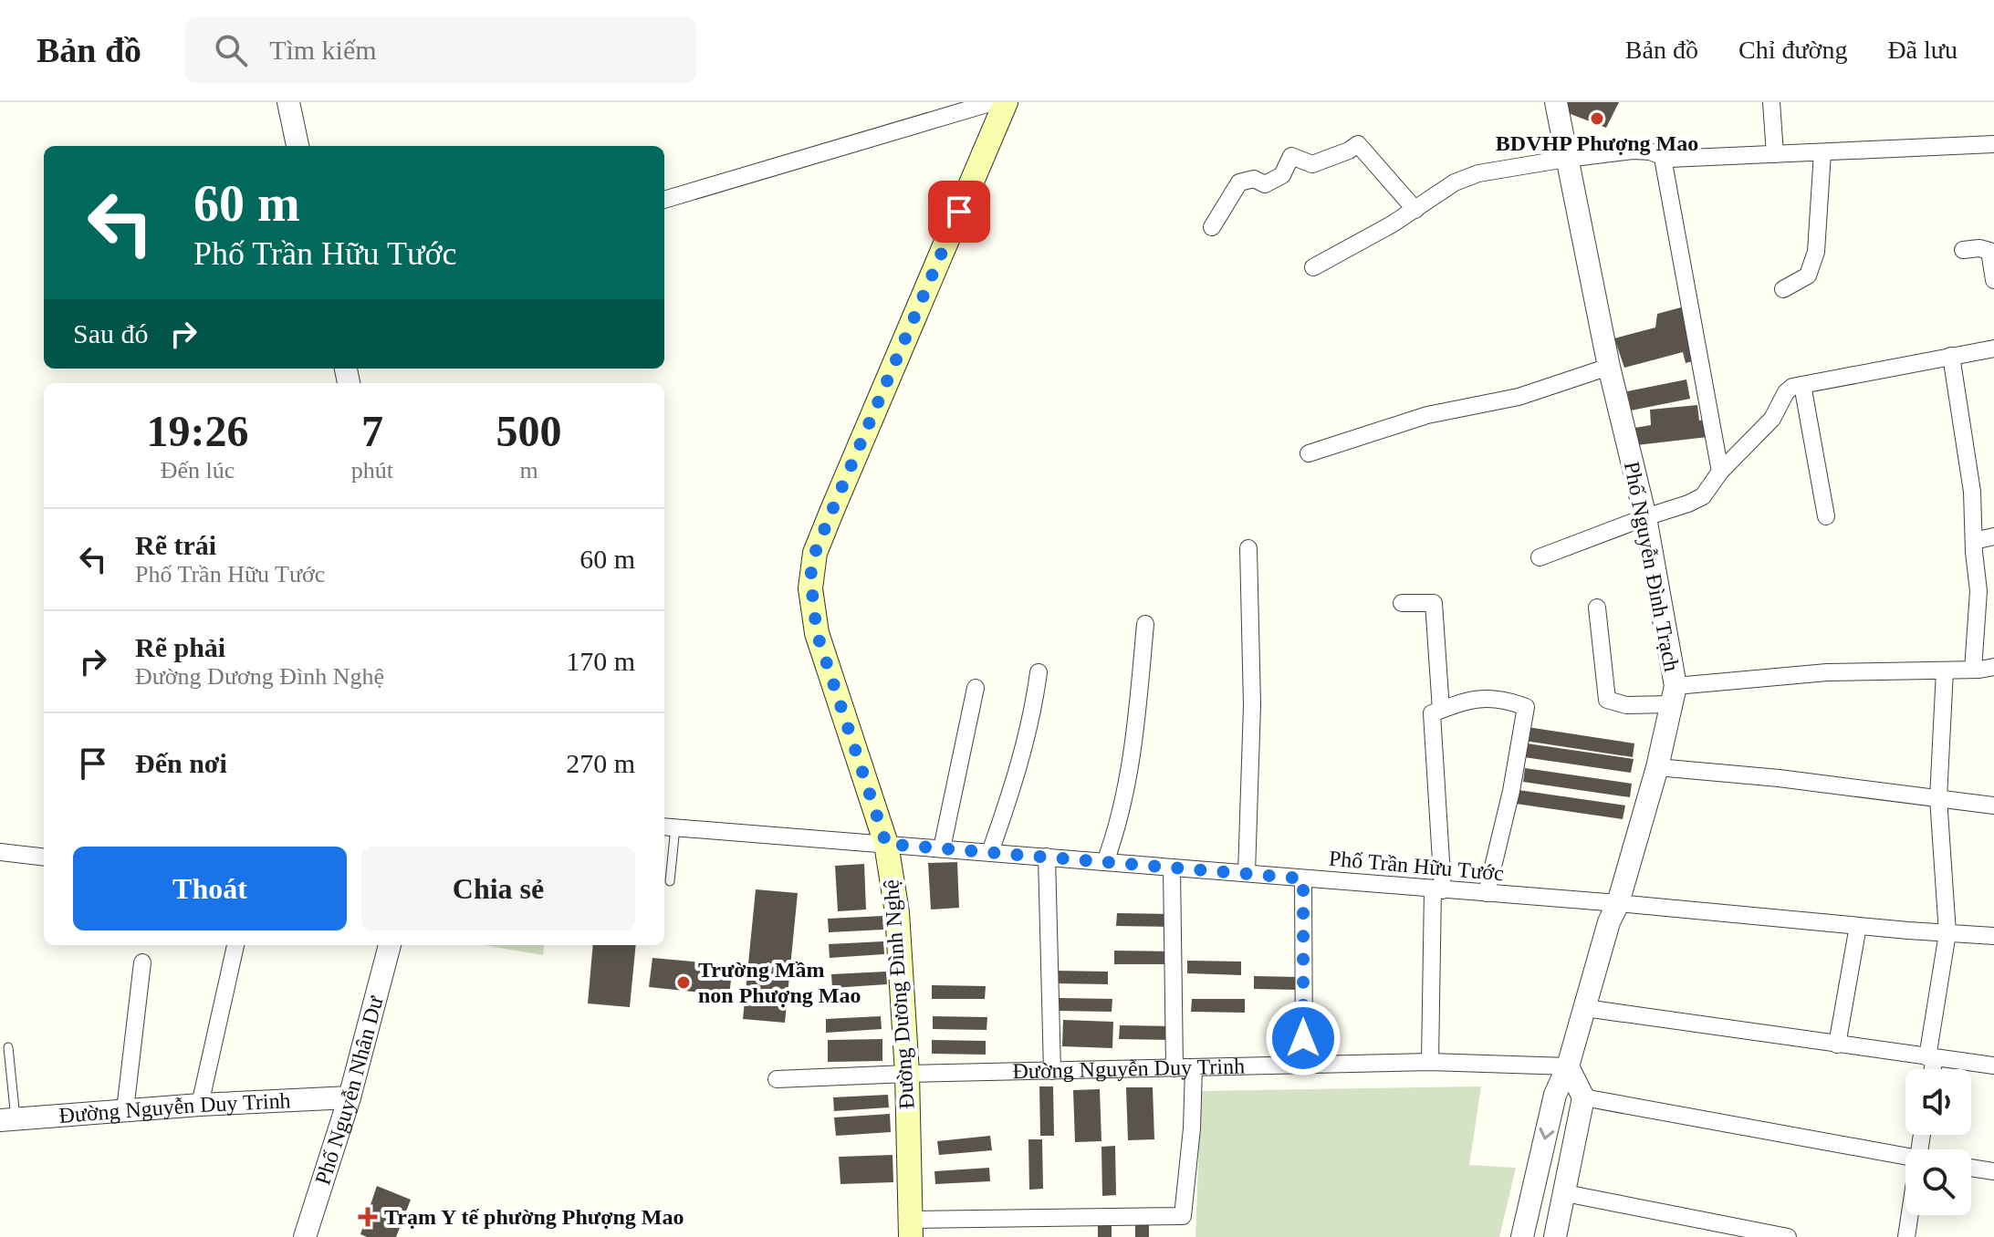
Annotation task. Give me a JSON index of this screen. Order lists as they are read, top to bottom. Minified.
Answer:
{"streets":{"main road":["Đường Dương Đình Nghệ"],"street":["Phố Nguyễn Đình Trạch","Phố Trần Hữu Tước","Đường Nguyễn Duy Trinh","Phố Nguyễn Nhân Dư"]},"crossings":[["Phố Nguyễn Đình Trạch","Phố Trần Hữu Tước"],["Phố Nguyễn Đình Trạch","Đường Nguyễn Duy Trinh"],["Phố Trần Hữu Tước","Đường Dương Đình Nghệ"],["Đường Dương Đình Nghệ","Đường Nguyễn Duy Trinh"],["Đường Nguyễn Duy Trinh","Phố Nguyễn Nhân Dư"]],"places":{"other":["BDVHP Phượng Mao","Trường Mầm non Phượng Mao"],"health":["Trạm Y tế phường Phượng Mao"]},"page":{"header":"Bản đồ","search":"Tìm kiếm","nav":["Bản đồ","Chỉ đường","Đã lưu"],"turn":["60 m","Phố Trần Hữu Tước"],"then":"Sau đó","eta":["19:26","Đến lúc","7","phút","500","m"],"list":[{"name":"Rẽ trái","note":"Phố Trần Hữu Tước","value":"60 m"},{"name":"Rẽ phải","note":"Đường Dương Đình Nghệ","value":"170 m"},{"name":"Đến nơi","value":"270 m"}],"buttons":["Thoát","Chia sẻ"]}}
